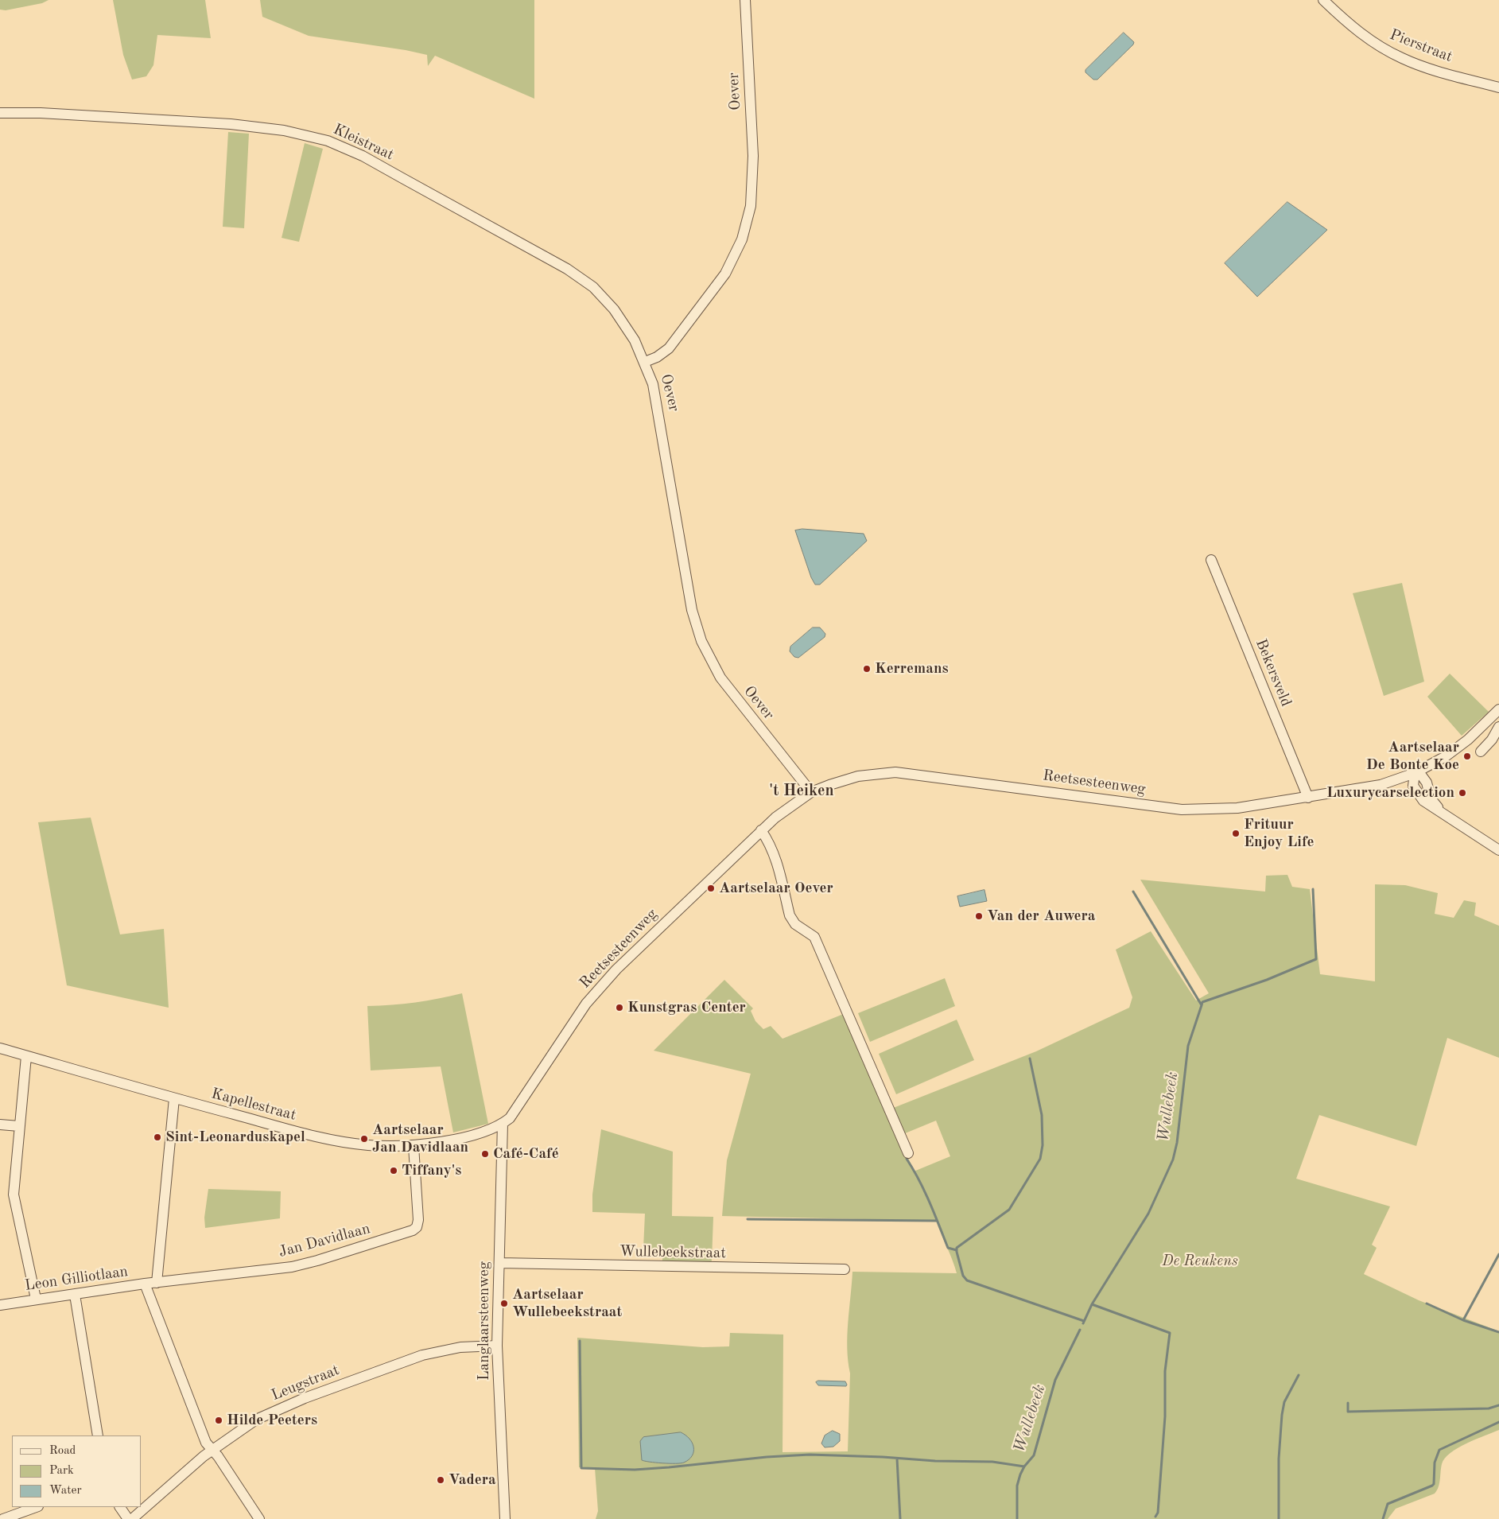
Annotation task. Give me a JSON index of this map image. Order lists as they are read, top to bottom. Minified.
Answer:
{"streets":{"street":["Pierstraat","Oever","Kleistraat","Bekersveld","Reetsesteenweg","Kapellestraat","Jan Davidlaan","Wullebeekstraat","Leon Gilliotlaan","Langlaarsteenweg","Leugstraat"]},"crossings":[["Oever","Kleistraat"],["Oever","Reetsesteenweg"],["Bekersveld","Reetsesteenweg"],["Reetsesteenweg","Kapellestraat"],["Reetsesteenweg","Langlaarsteenweg"],["Kapellestraat","Jan Davidlaan"],["Kapellestraat","Langlaarsteenweg"],["Jan Davidlaan","Leon Gilliotlaan"],["Wullebeekstraat","Langlaarsteenweg"],["Langlaarsteenweg","Leugstraat"]],"districts":["'t Heiken"],"water":["Wullebeek"],"parks":["De Reukens"],"places":["Kerremans","Aartselaar De Bonte Koe","Luxurycarselection","Frituur Enjoy Life","Aartselaar Oever","Van der Auwera","Kunstgras Center","Sint-Leonarduskapel","Aartselaar Jan Davidlaan","Café-Café","Tiffany's","Aartselaar Wullebeekstraat","Hilde Peeters","Vadera"],"legend":["Road","Park","Water"]}
